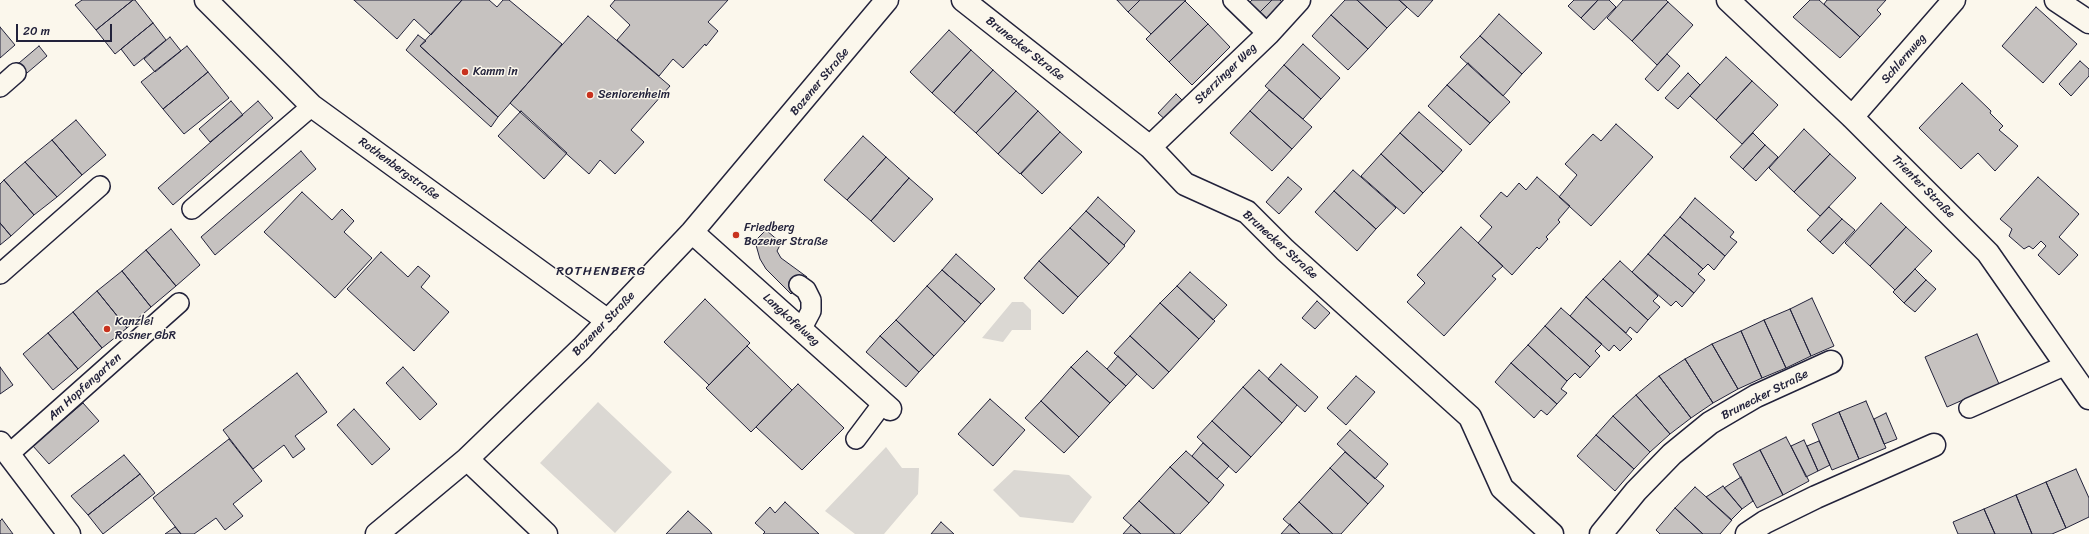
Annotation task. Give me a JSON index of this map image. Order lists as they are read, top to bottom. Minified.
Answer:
{"streets":{"street":["Brunecker Straße","Schlernweg","Sterzinger Weg","Bozener Straße","Rothenbergstraße","Trienter Straße","Langkofelweg","Am Hopfengarten"]},"crossings":[["Brunecker Straße","Sterzinger Weg"],["Schlernweg","Trienter Straße"],["Bozener Straße","Rothenbergstraße"],["Bozener Straße","Langkofelweg"]],"districts":["ROTHENBERG"],"places":["Kamm in","Seniorenheim","Friedberg Bozener Straße","Kanzlei Rosner GbR"],"scale_bar":"20 m"}
